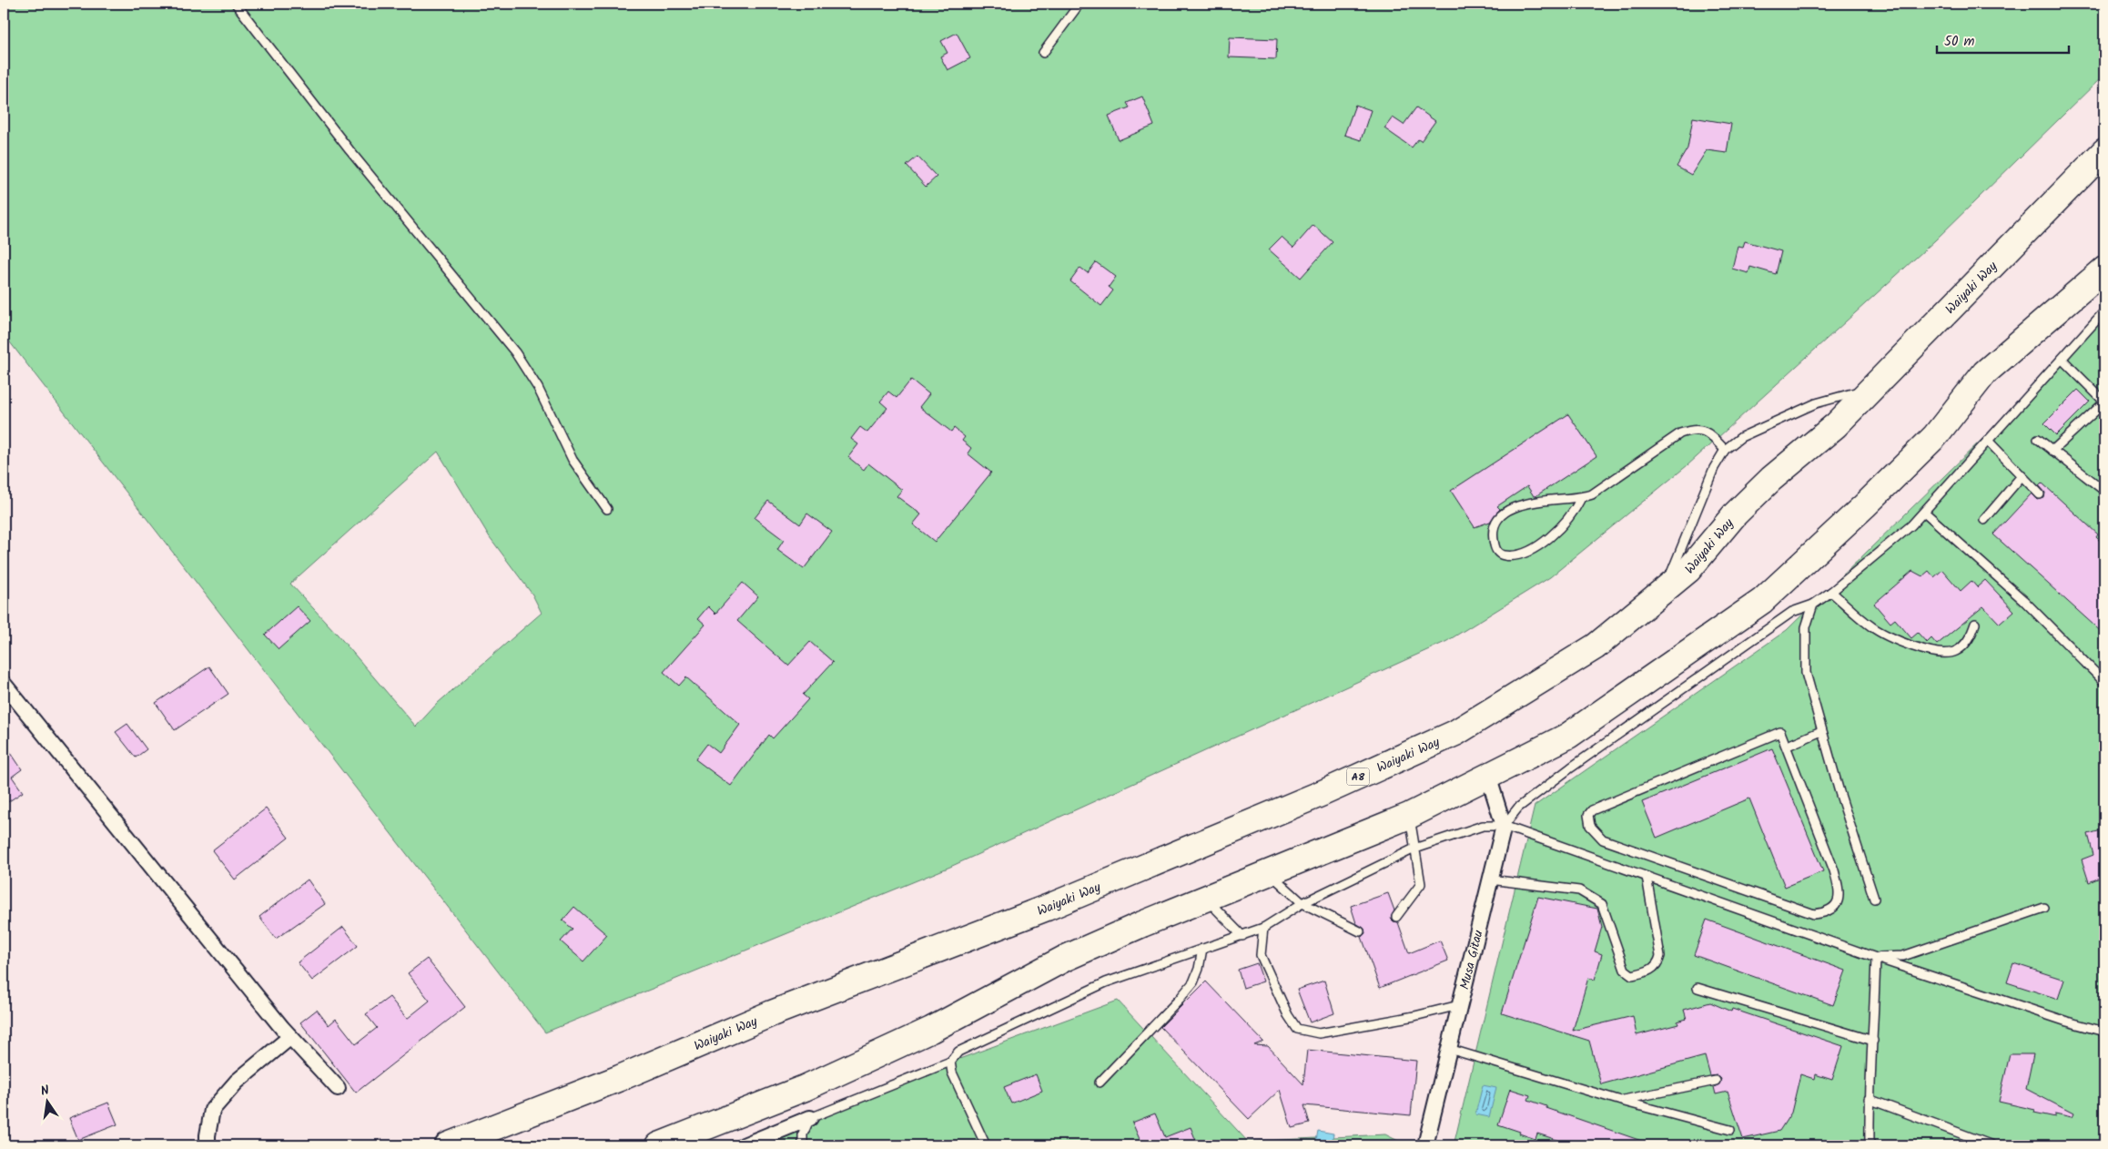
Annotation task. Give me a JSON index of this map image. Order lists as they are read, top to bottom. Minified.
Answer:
{"streets":{"highway":["Waiyaki Way","A8"],"street":["Musa Gitau"]},"scale_bar":"50 m","north":"top"}
